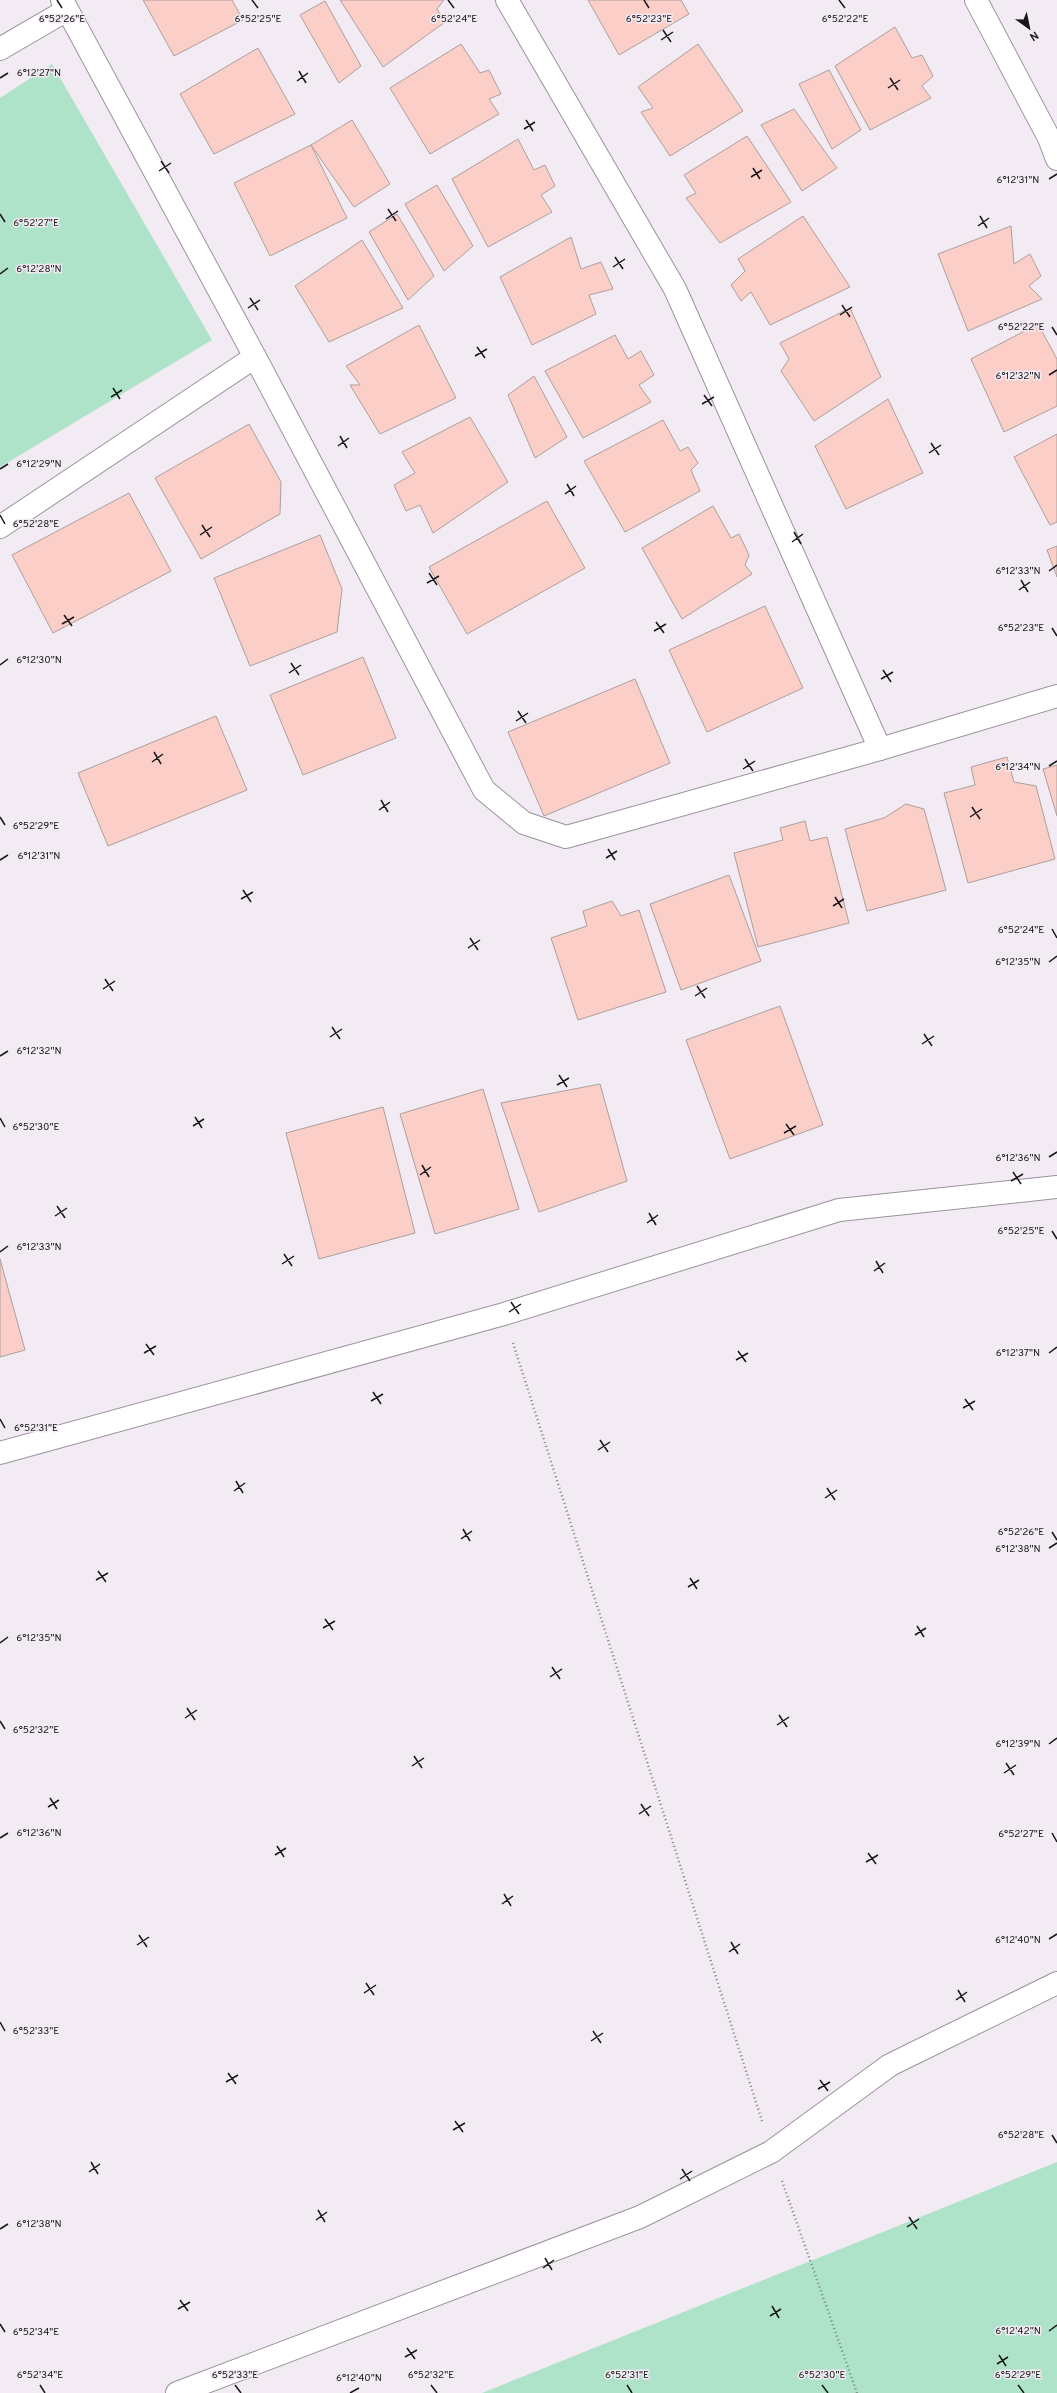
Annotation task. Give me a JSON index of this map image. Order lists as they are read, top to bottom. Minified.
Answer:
{"north":"bottom right","coordinates":["6°52'25\"E","6°52'24\"E","6°52'23\"E","6°52'22\"E","6°52'26\"E","6°12'27\"N","6°12'31\"N","6°52'27\"E","6°12'28\"N","6°12'32\"N","6°12'29\"N","6°52'28\"E","6°12'33\"N","6°12'30\"N","6°12'34\"N","6°52'29\"E","6°12'35\"N","6°52'30\"E","6°12'36\"N","6°12'37\"N","6°52'31\"E","6°12'38\"N","6°52'32\"E","6°12'39\"N","6°12'40\"N","6°52'33\"E","6°12'42\"N","6°52'34\"E"]}
